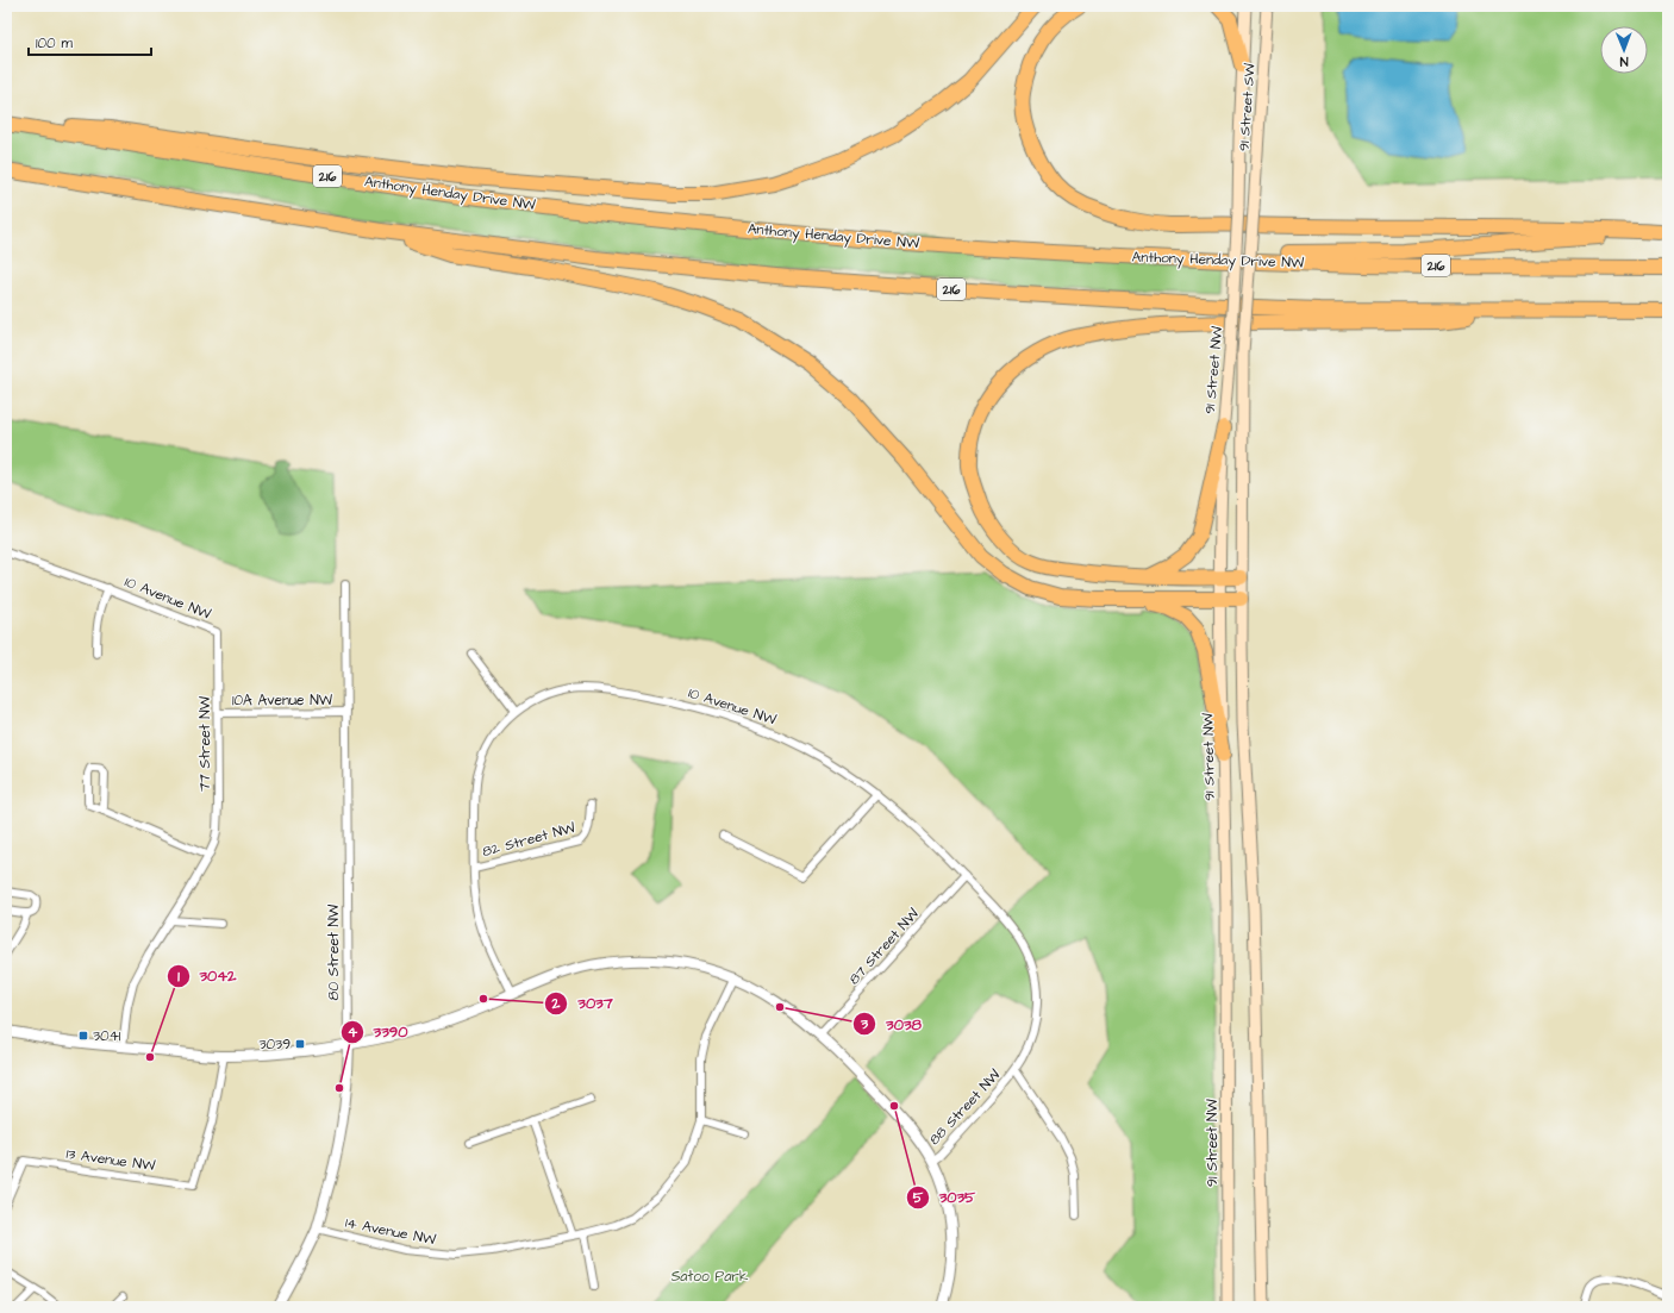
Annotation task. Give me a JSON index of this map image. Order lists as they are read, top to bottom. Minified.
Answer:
{"streets":{"highway":["216","Anthony Henday Drive NW"],"main road":["91 Street SW","91 Street NW"],"street":["10 Avenue NW","10A Avenue NW","77 Street NW","82 Street NW","87 Street NW","80 Street NW","88 Street NW","13 Avenue NW","14 Avenue NW"]},"crossings":[["91 Street SW","91 Street NW"],["10 Avenue NW","77 Street NW"],["10 Avenue NW","82 Street NW"],["10 Avenue NW","87 Street NW"],["10 Avenue NW","88 Street NW"],["10A Avenue NW","77 Street NW"],["10A Avenue NW","80 Street NW"],["80 Street NW","14 Avenue NW"]],"parks":["Satoo Park"],"places":{"other":["3037","3038","3042","3390","3035"],"transit":["3041","3039"]},"scale_bar":"100 m","north":"bottom"}
